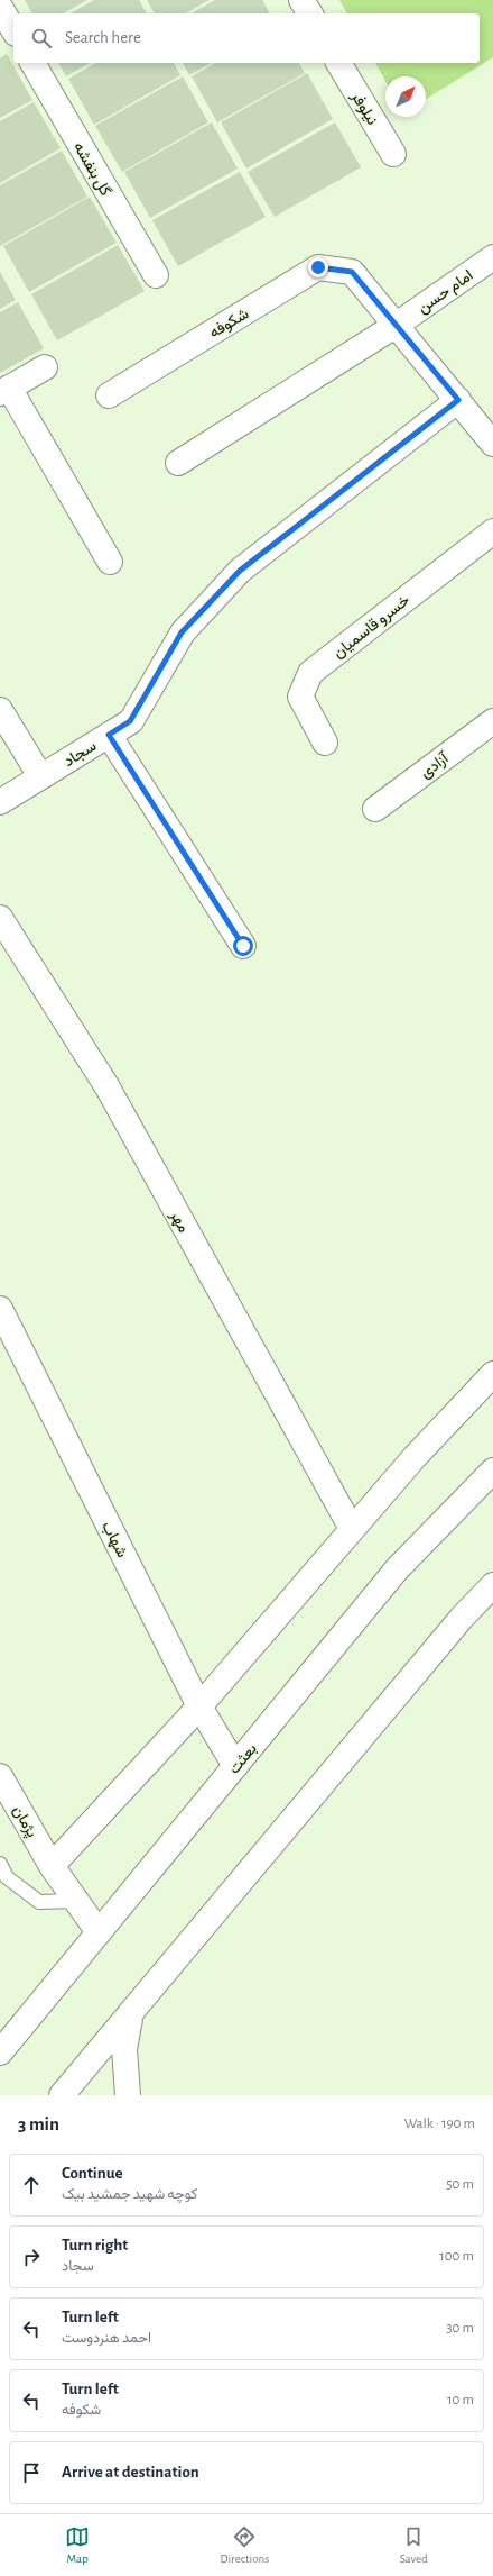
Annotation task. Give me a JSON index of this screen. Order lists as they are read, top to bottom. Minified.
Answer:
{"streets":{"street":["نیلوفر","گل بنفشه","امام حسن","شکوفه","خسرو قاسمیان","سجاد","آزادی","مهر","شهاب","بعثت","پژمان"]},"crossings":[["امام حسن","شکوفه"],["شهاب","بعثت"],["بعثت","پژمان"]],"north":"top right","page":{"search":"Search here","heading":["3 min","Walk · 190 m"],"list":[["Continue","کوچه شهید جمشید بیک","50 m"],["Turn right","سجاد","100 m"],["Turn left","احمد هنردوست","30 m"],["Turn left","شکوفه","10 m"],"Arrive at destination"],"nav":["Map","Directions","Saved"]}}
